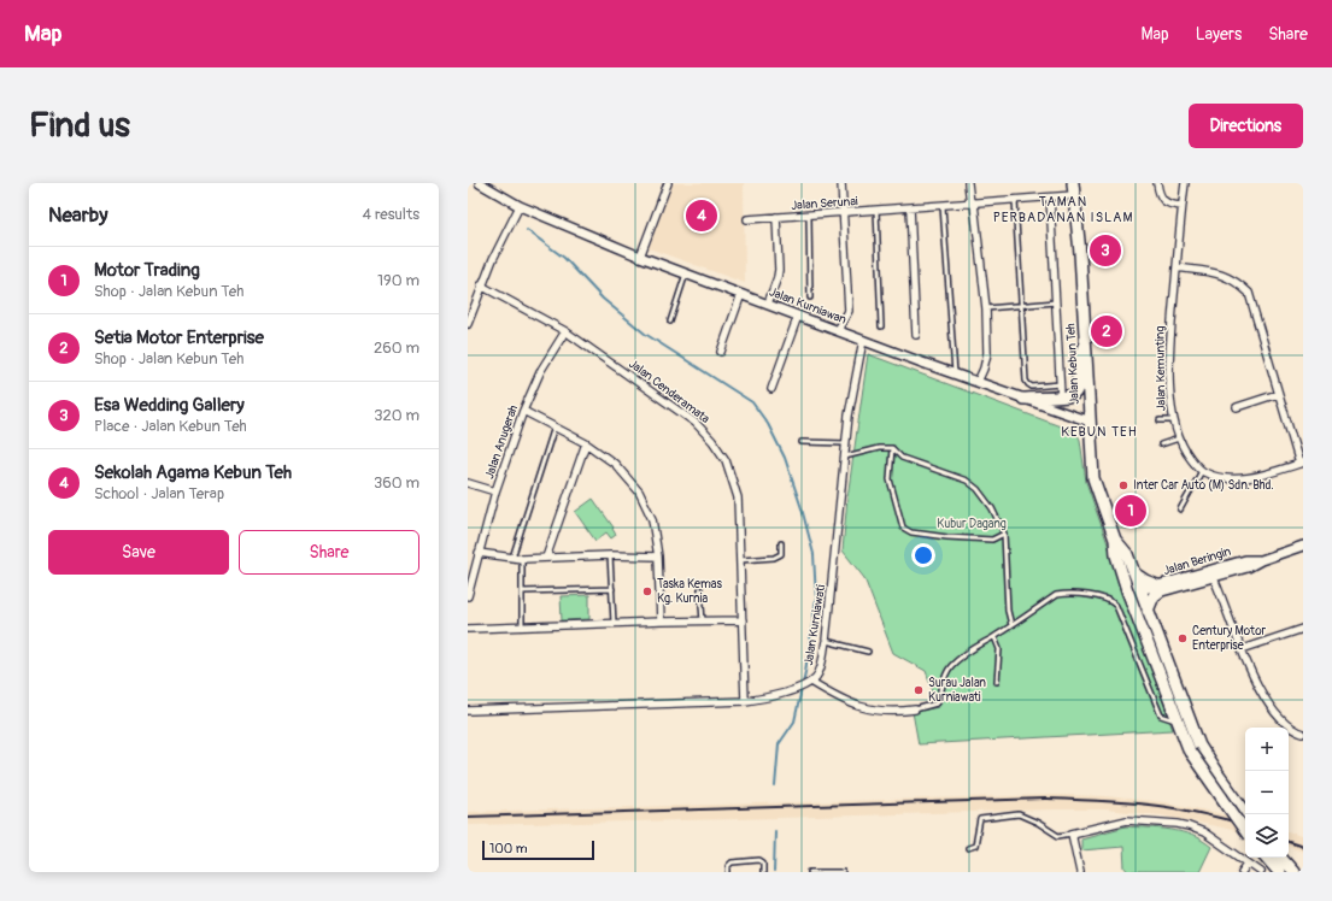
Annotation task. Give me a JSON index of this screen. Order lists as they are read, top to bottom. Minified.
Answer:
{"streets":{"main road":["Jalan Kebun Teh"],"street":["Jalan Serunai","Jalan Kurniawan","Jalan Kemunting","Jalan Cenderamata","Jalan Anugerah","Jalan Beringin","Jalan Kurniawati"]},"crossings":[["Jalan Serunai","Jalan Kebun Teh"],["Jalan Kurniawan","Jalan Kebun Teh"],["Jalan Kurniawan","Jalan Kurniawati"],["Jalan Kebun Teh","Jalan Beringin"],["Jalan Cenderamata","Jalan Anugerah"],["Jalan Cenderamata","Jalan Kurniawati"]],"districts":["TAMAN PERBADANAN ISLAM","KEBUN TEH"],"parks":["Kubur Dagang"],"places":["Inter Car Auto (M) Sdn. Bhd.","Taska Kemas Kg. Kurnia","Century Motor Enterprise","Surau Jalan Kurniawati"],"scale_bar":"100 m","page":{"header":"Map","nav":["Map","Layers","Share"],"buttons":["Directions",["Save","Share"]],"title":"Find us","heading":["Nearby","4 results"],"pins":["4","3","2","1"],"list":[{"mark":"1","name":"Motor Trading","note":"Shop · Jalan Kebun Teh","value":"190 m"},{"mark":"2","name":"Setia Motor Enterprise","note":"Shop · Jalan Kebun Teh","value":"260 m"},{"mark":"3","name":"Esa Wedding Gallery","note":"Place · Jalan Kebun Teh","value":"320 m"},{"mark":"4","name":"Sekolah Agama Kebun Teh","note":"School · Jalan Terap","value":"360 m"}],"map_buttons":["+","−"],"scale":"100 m"}}
